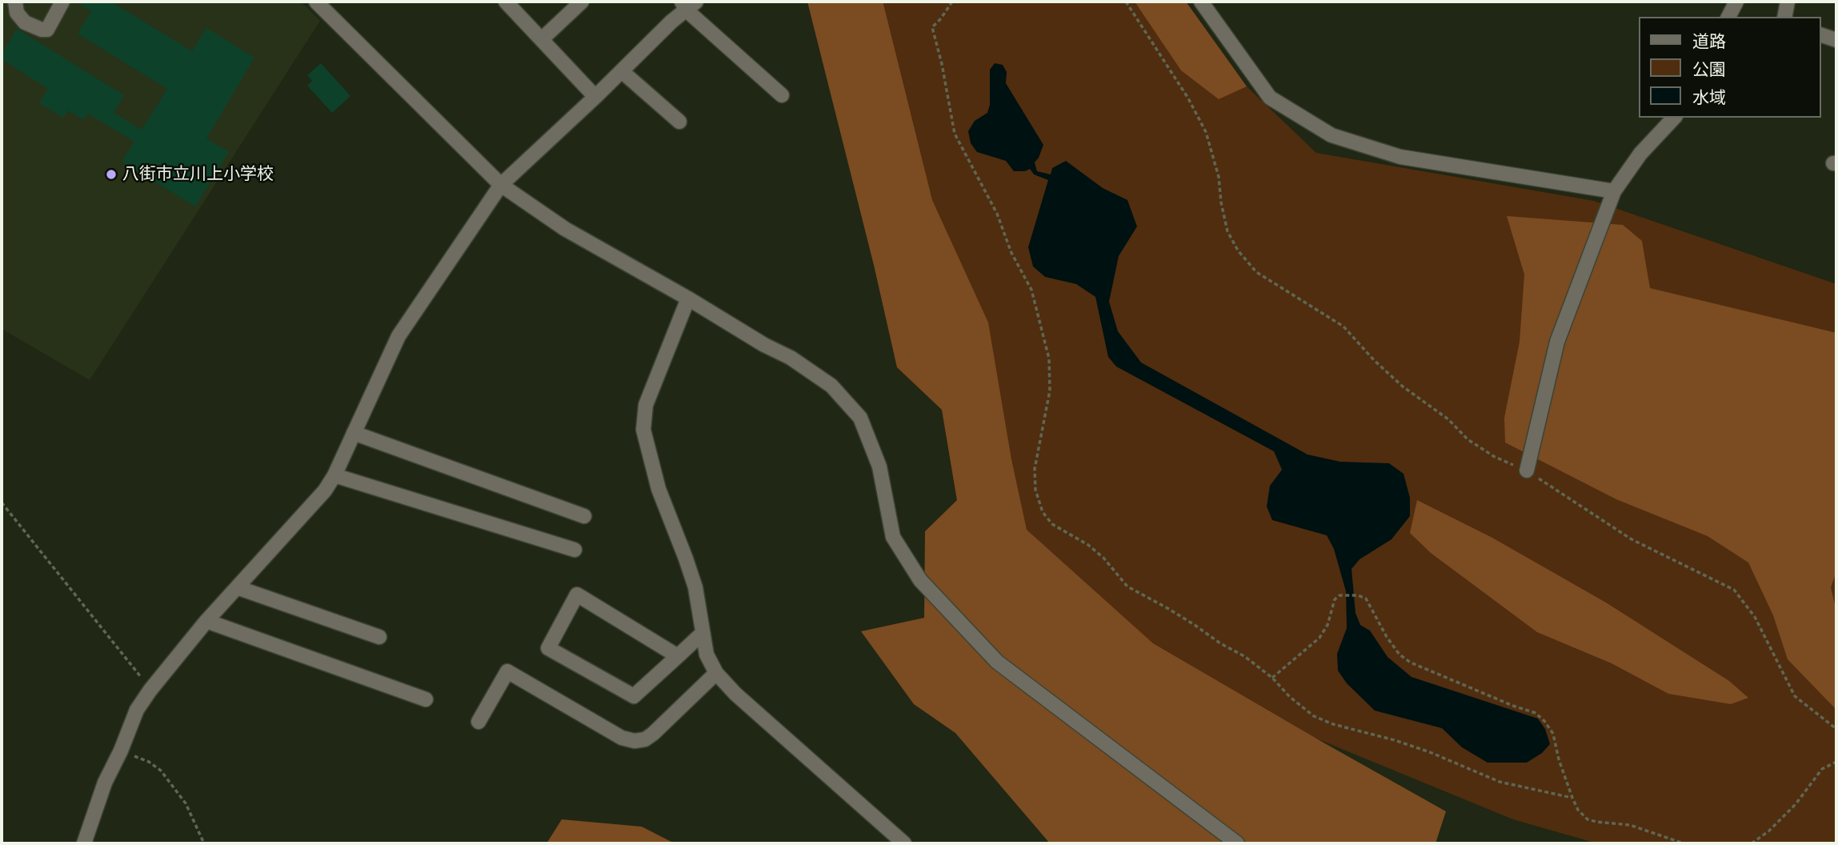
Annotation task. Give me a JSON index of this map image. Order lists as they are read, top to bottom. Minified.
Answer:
{"places":["八街市立川上小学校"],"legend":["道路","公園","水域"]}
